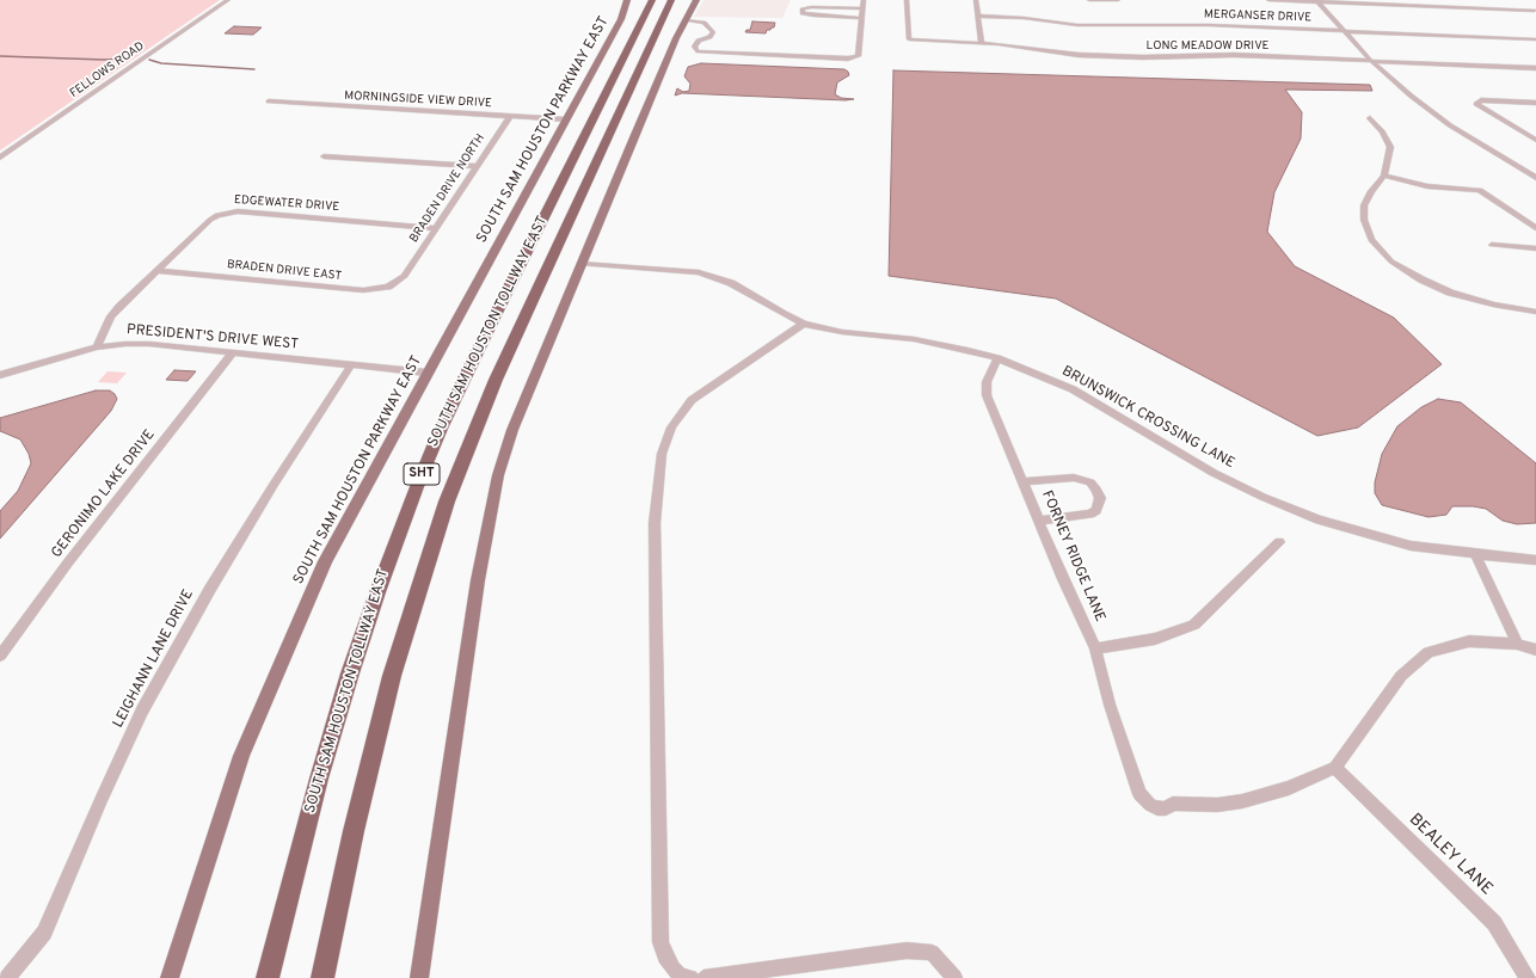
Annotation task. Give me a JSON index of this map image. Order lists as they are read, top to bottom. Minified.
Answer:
{"streets":{"highway":["SOUTH SAM HOUSTON TOLLWAY EAST","SHT"],"main road":["SOUTH SAM HOUSTON PARKWAY EAST"],"street":["MERGANSER DRIVE","LONG MEADOW DRIVE","FELLOWS ROAD","MORNINGSIDE VIEW DRIVE","BRADEN DRIVE NORTH","EDGEWATER DRIVE","BRADEN DRIVE EAST","PRESIDENT'S DRIVE WEST","BRUNSWICK CROSSING LANE","GERONIMO LAKE DRIVE","FORNEY RIDGE LANE","LEIGHANN LANE DRIVE","BEALEY LANE"]},"crossings":[["MORNINGSIDE VIEW DRIVE","SOUTH SAM HOUSTON PARKWAY EAST"],["MORNINGSIDE VIEW DRIVE","BRADEN DRIVE NORTH"],["SOUTH SAM HOUSTON PARKWAY EAST","PRESIDENT'S DRIVE WEST"],["BRADEN DRIVE NORTH","EDGEWATER DRIVE"],["BRADEN DRIVE NORTH","BRADEN DRIVE EAST"],["EDGEWATER DRIVE","BRADEN DRIVE EAST"],["EDGEWATER DRIVE","PRESIDENT'S DRIVE WEST"],["PRESIDENT'S DRIVE WEST","GERONIMO LAKE DRIVE"],["PRESIDENT'S DRIVE WEST","LEIGHANN LANE DRIVE"],["BRUNSWICK CROSSING LANE","FORNEY RIDGE LANE"],["FORNEY RIDGE LANE","BEALEY LANE"]]}
